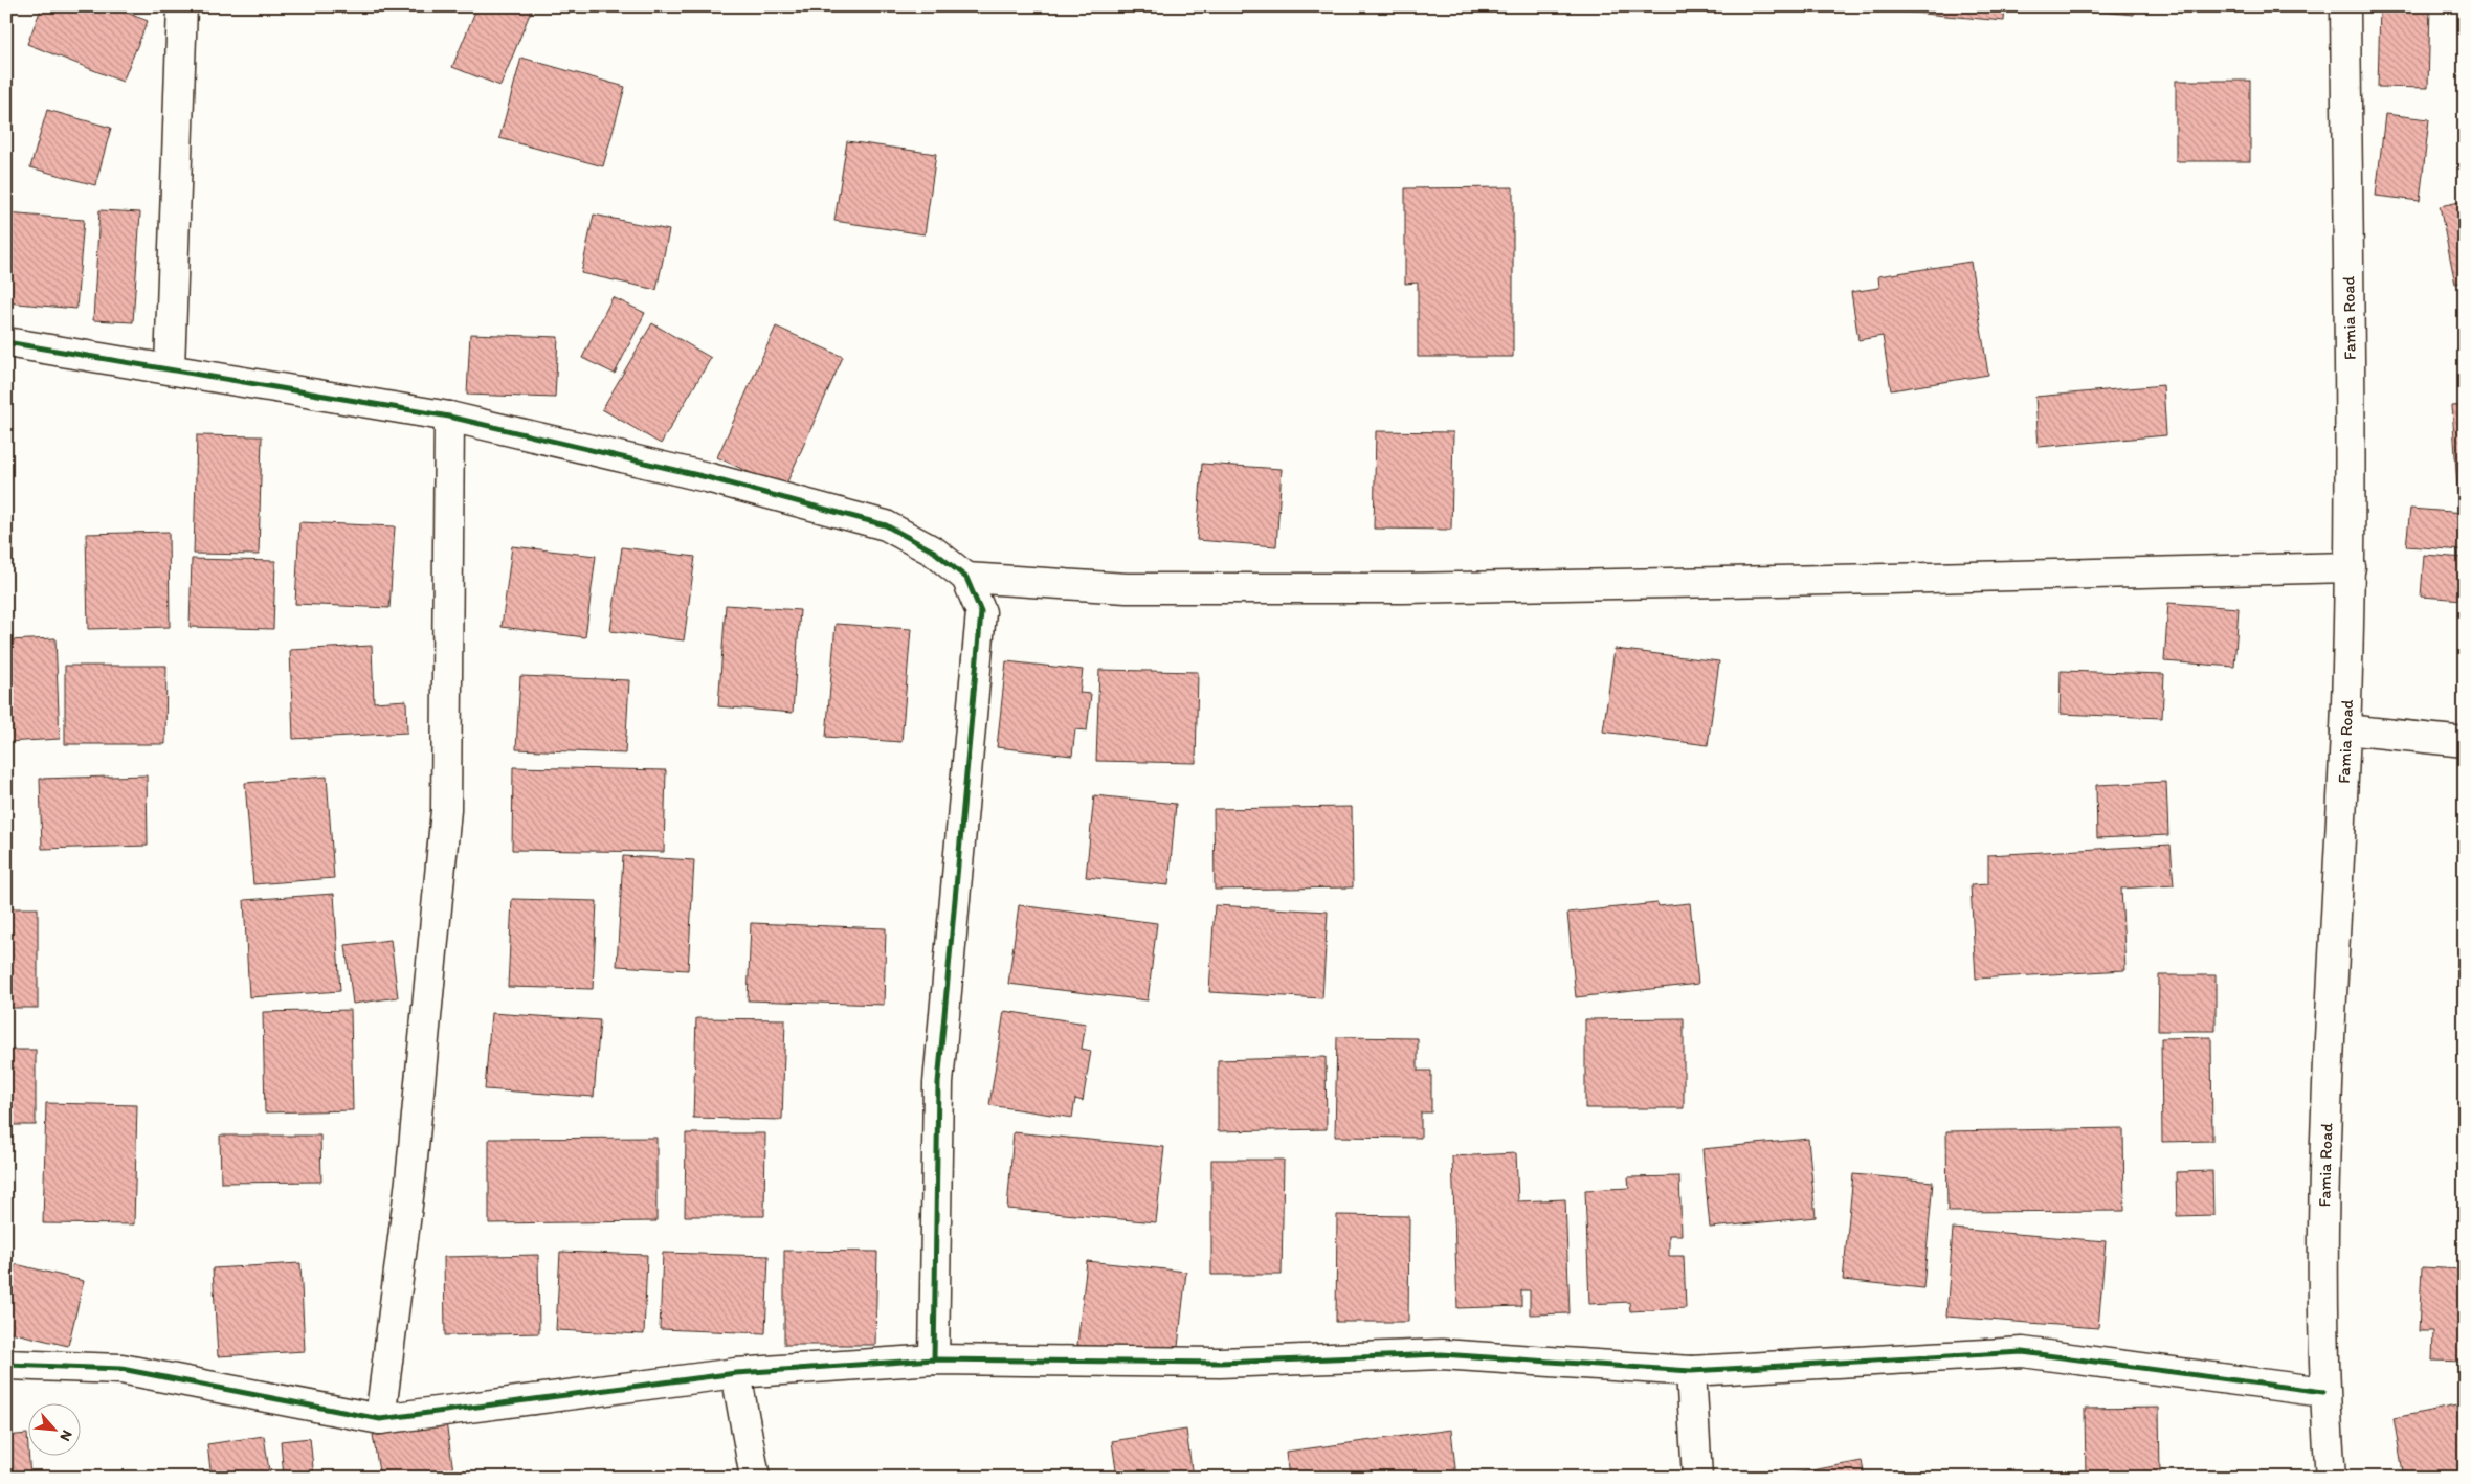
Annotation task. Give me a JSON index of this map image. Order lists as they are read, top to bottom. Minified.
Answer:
{"streets":{"street":["Famia Road"]},"north":"bottom right"}
